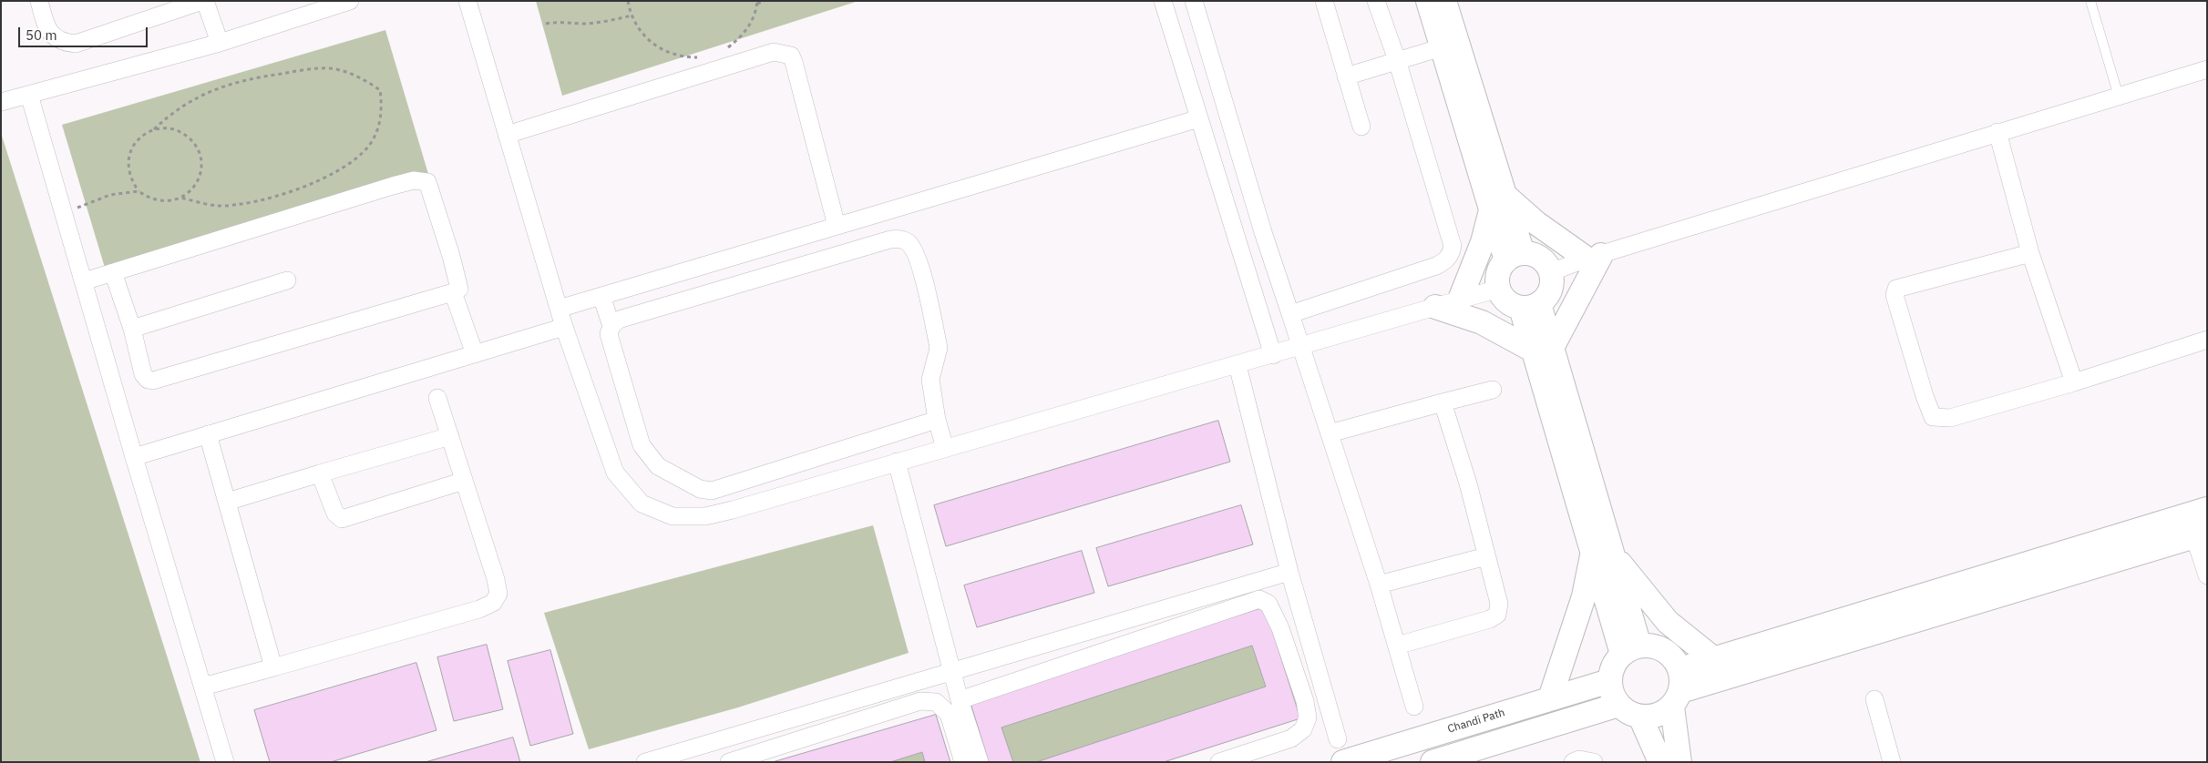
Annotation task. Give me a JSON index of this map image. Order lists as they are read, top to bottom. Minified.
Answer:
{"streets":{"main road":["Chandi Path"]},"scale_bar":"50 m"}
